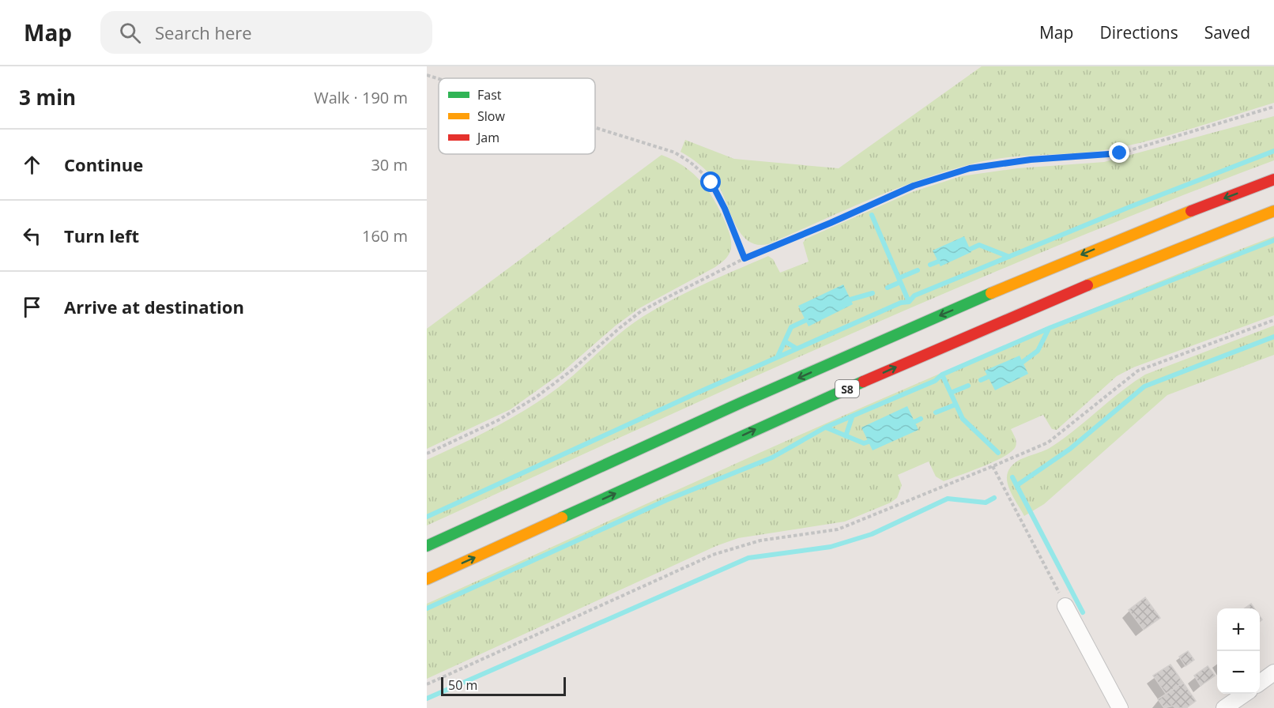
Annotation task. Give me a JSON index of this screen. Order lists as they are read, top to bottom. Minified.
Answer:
{"streets":{"highway":["S8"]},"legend":["Fast","Slow","Jam"],"scale_bar":"50 m","page":{"header":"Map","search":"Search here","nav":["Map","Directions","Saved"],"heading":["3 min","Walk · 190 m"],"list":[["Continue","30 m"],["Turn left","160 m"],"Arrive at destination"],"map_buttons":["+","−"],"scale":"50 m"}}
